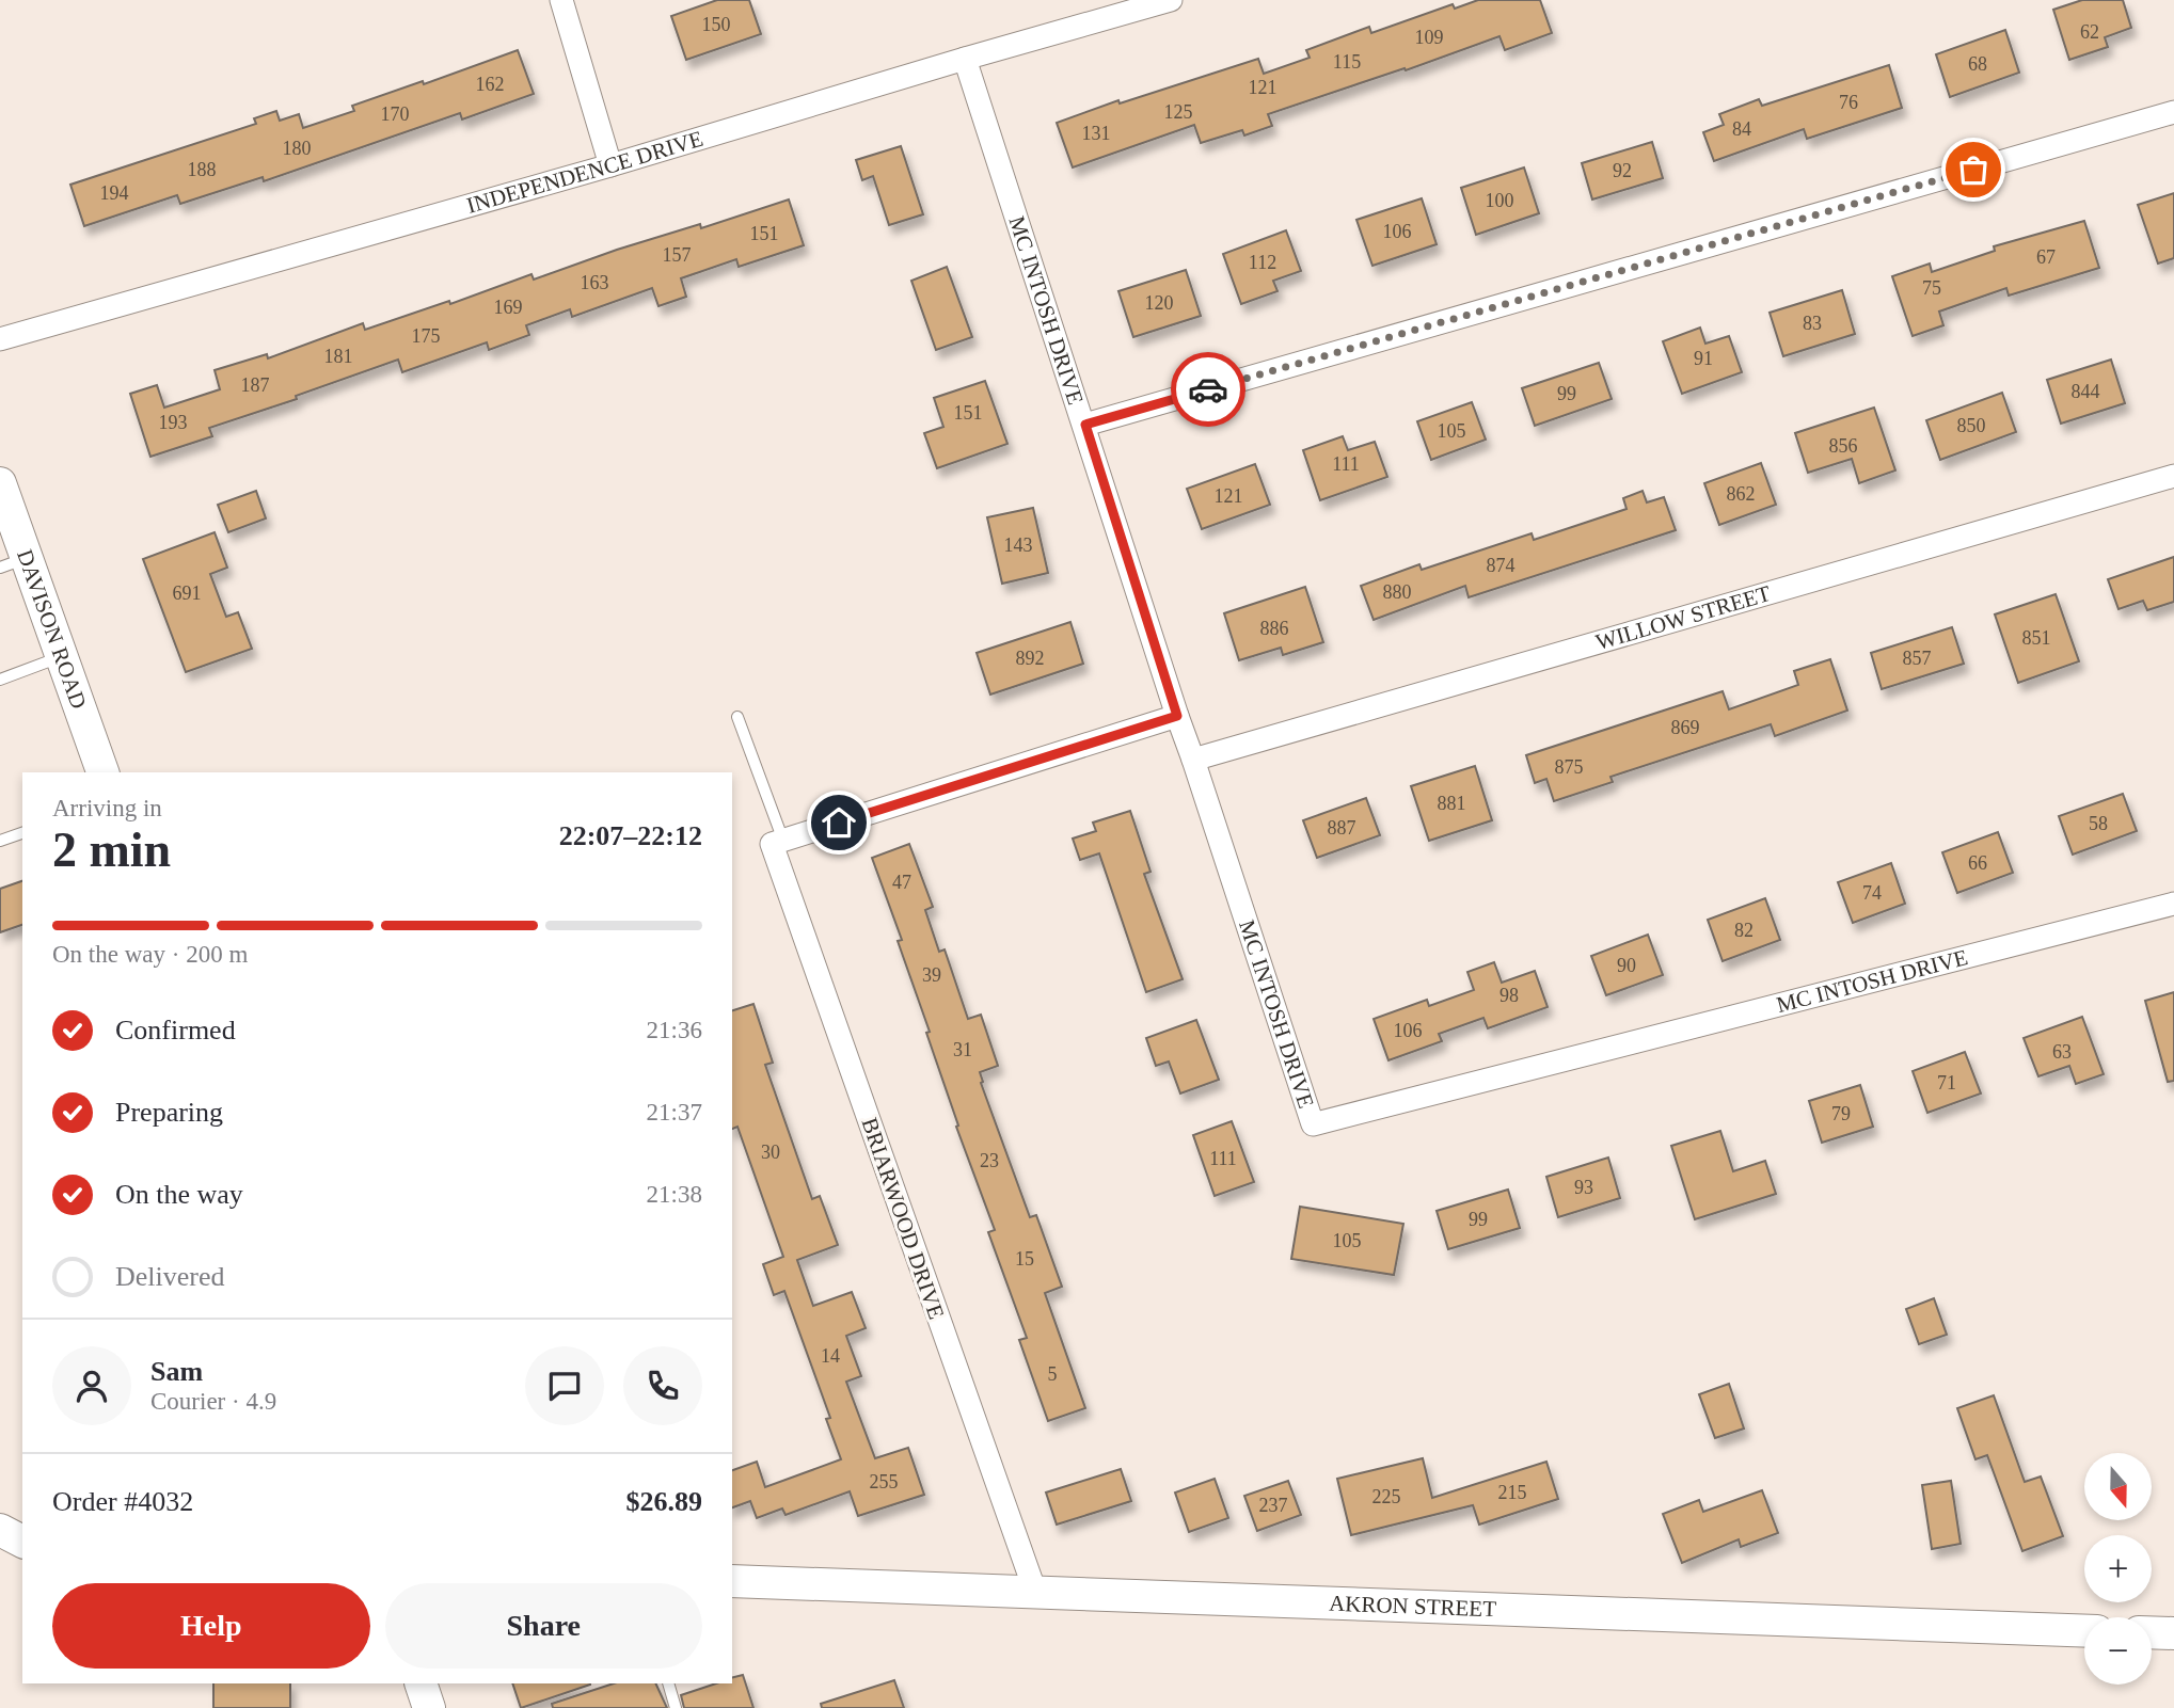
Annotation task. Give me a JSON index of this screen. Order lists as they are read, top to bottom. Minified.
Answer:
{"streets":{"main road":["DAVISON ROAD","AKRON STREET"],"street":["INDEPENDENCE DRIVE","MC INTOSH DRIVE","WILLOW STREET","BRIARWOOD DRIVE"]},"crossings":[["INDEPENDENCE DRIVE","MC INTOSH DRIVE"],["MC INTOSH DRIVE","WILLOW STREET"],["BRIARWOOD DRIVE","AKRON STREET"]],"house_numbers":["150","62","109","115","68","162","121","76","125","170","84","131","180","188","92","194","100","106","151","157","67","112","163","75","120","169","83","175","181","91","187","844","99","151","193","850","105","856","111","862","121","143","874","880","691","886","851","892","857","869","875","881","58","887","66","47","74","82","90","39","98","106","31","63","71","79","30","111","23","93","99","105","15","14","5","255","215","225","237"],"north":"bottom","page":{"heading":["2 min","Arriving in","22:07–22:12"],"panel":["Sam","Courier · 4.9","Order #4032","$26.89"],"bar":"On the way · 200 m","list":[["Confirmed","21:36"],["Preparing","21:37"],["On the way","21:38"],"Delivered"],"map_buttons":["+","−"],"buttons":["Help","Share"]}}
